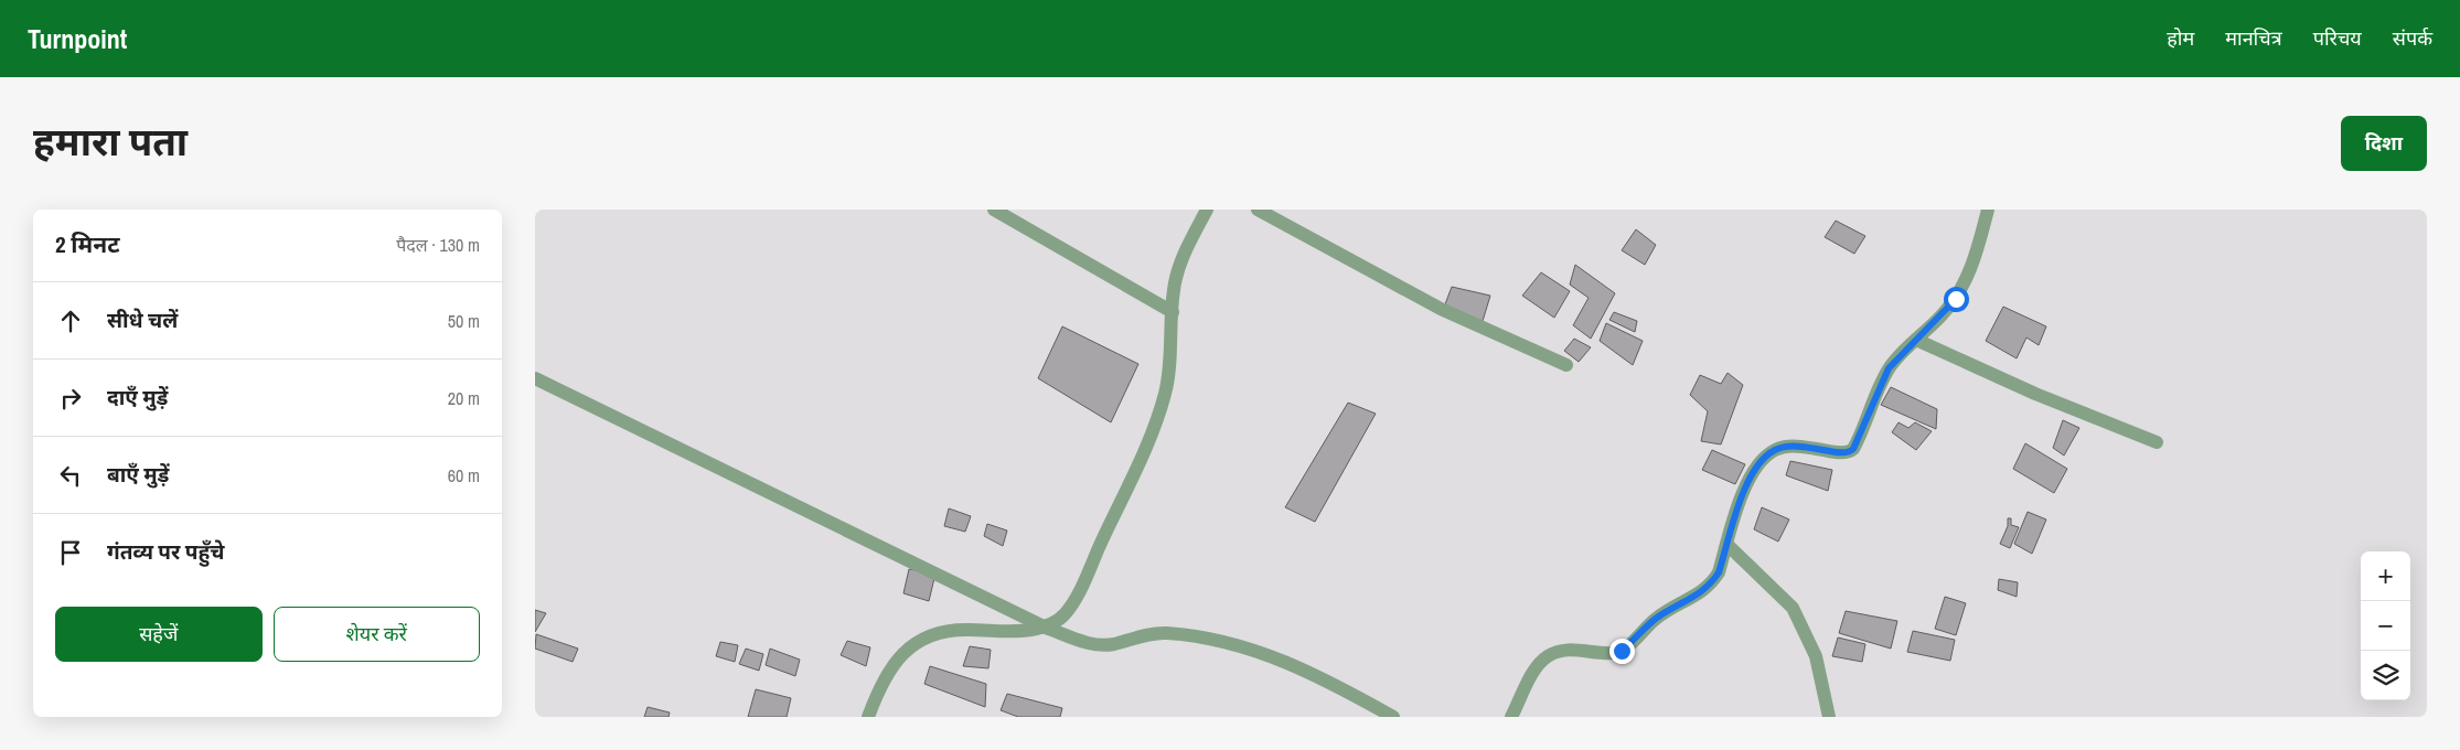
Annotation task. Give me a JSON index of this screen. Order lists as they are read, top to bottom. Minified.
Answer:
{"page":{"header":"Turnpoint","nav":["होम","मानचित्र","परिचय","संपर्क"],"title":"हमारा पता","buttons":["दिशा",["सहेजें","शेयर करें"]],"heading":["2 मिनट","पैदल · 130 m"],"list":[["सीधे चलें","50 m"],["दाएँ मुड़ें","20 m"],["बाएँ मुड़ें","60 m"],"गंतव्य पर पहुँचे"],"map_buttons":["+","−"]}}
